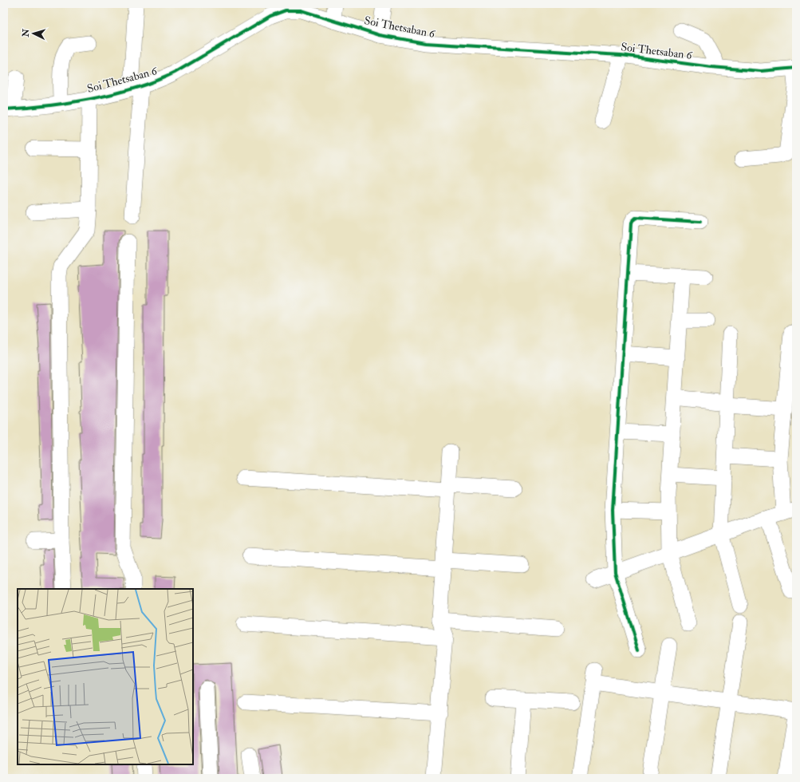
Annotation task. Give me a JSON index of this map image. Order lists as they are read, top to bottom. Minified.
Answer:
{"streets":{"street":["Soi Thetsaban 6"]},"north":"left"}
